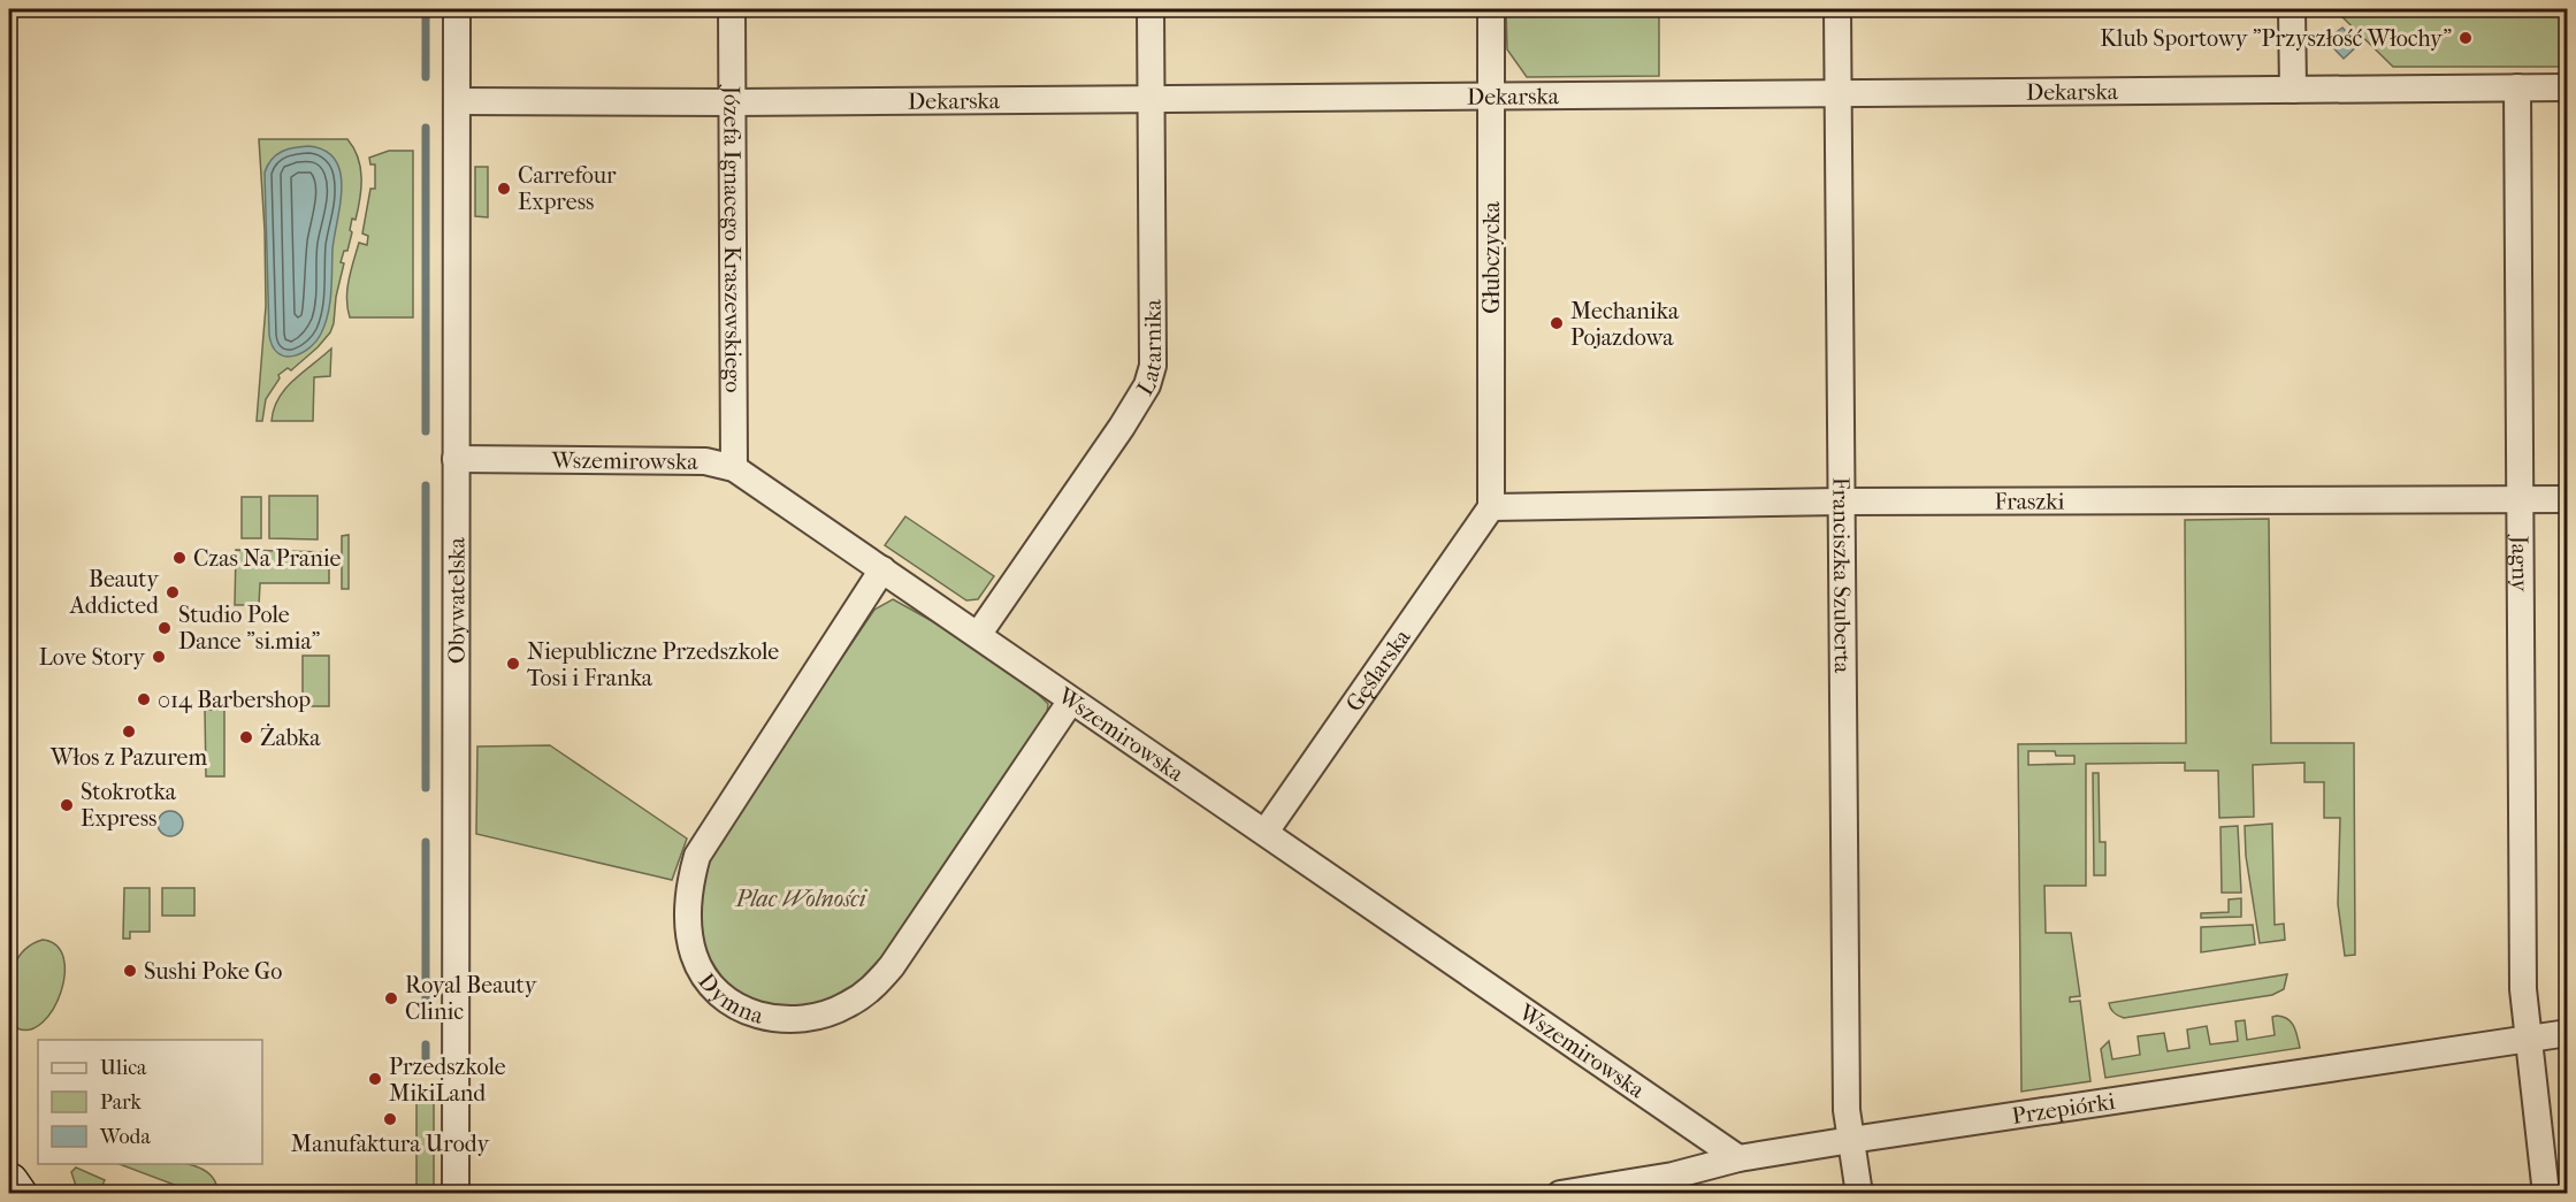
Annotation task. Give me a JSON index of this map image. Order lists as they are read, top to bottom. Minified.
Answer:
{"streets":{"street":["Dekarska","Józefa Ignacego Kraszewskiego","Głubczycka","Latarnika","Wszemirowska","Fraszki","Jagny","Franciszka Szuberta","Obywatelska","Gęślarska","Dymna","Przepiórki"]},"crossings":[["Dekarska","Józefa Ignacego Kraszewskiego"],["Dekarska","Głubczycka"],["Dekarska","Latarnika"],["Dekarska","Jagny"],["Dekarska","Franciszka Szuberta"],["Dekarska","Obywatelska"],["Józefa Ignacego Kraszewskiego","Wszemirowska"],["Głubczycka","Fraszki"],["Głubczycka","Gęślarska"],["Latarnika","Wszemirowska"],["Wszemirowska","Obywatelska"],["Wszemirowska","Gęślarska"],["Wszemirowska","Dymna"],["Wszemirowska","Przepiórki"],["Fraszki","Jagny"],["Fraszki","Franciszka Szuberta"],["Fraszki","Gęślarska"],["Jagny","Przepiórki"],["Franciszka Szuberta","Przepiórki"]],"parks":["Plac Wolności"],"places":["Klub Sportowy \"Przyszłość Włochy\"","Carrefour Express","Mechanika Pojazdowa","Czas Na Pranie","Beauty Addicted","Studio Pole Dance \"si.mia\"","Love Story","Niepubliczne Przedszkole Tosi i Franka","014 Barbershop","Włos z Pazurem","Żabka","Stokrotka Express","Sushi Poke Go","Royal Beauty Clinic","Przedszkole MikiLand","Manufaktura Urody"],"legend":["Ulica","Park","Woda"]}
